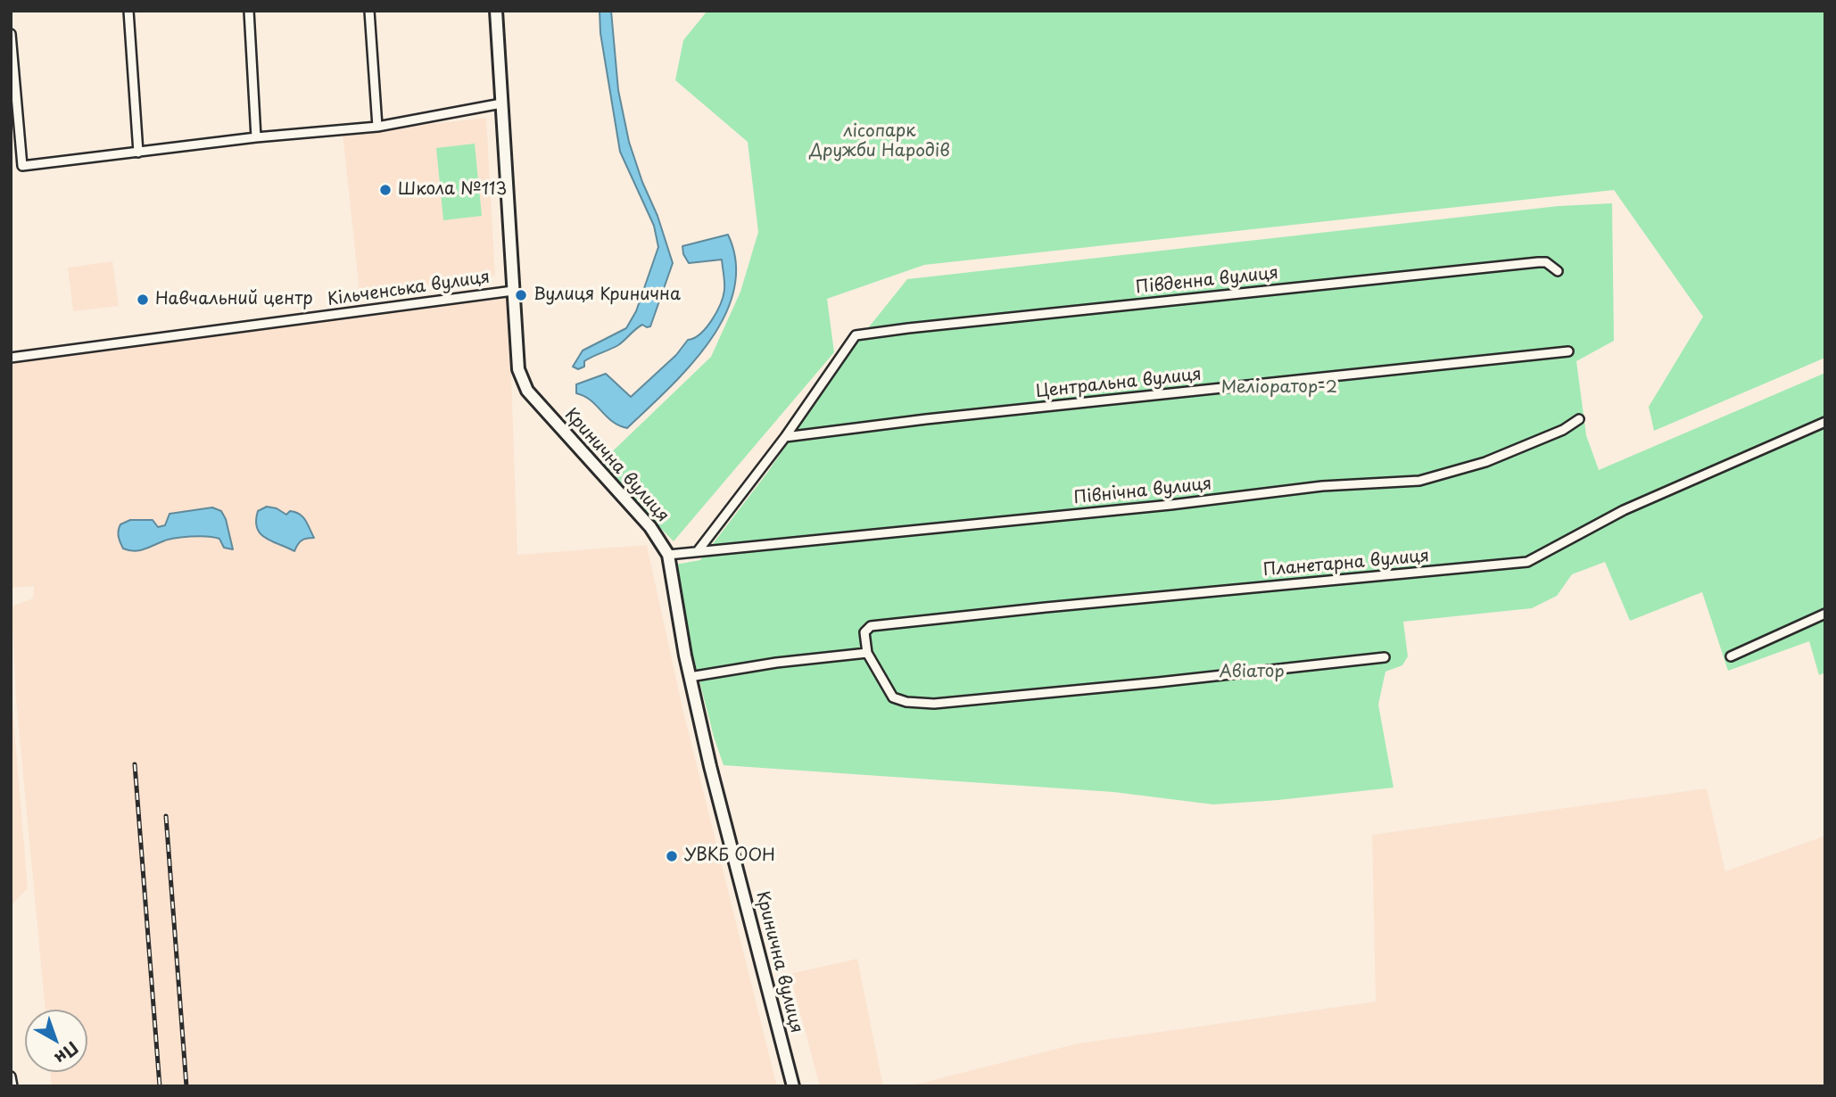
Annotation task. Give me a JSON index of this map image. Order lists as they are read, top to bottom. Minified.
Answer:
{"streets":{"street":["Південна вулиця","Кільченська вулиця","Центральна вулиця","Кринична вулиця","Північна вулиця","Планетарна вулиця"]},"crossings":[["Південна вулиця","Центральна вулиця"],["Кільченська вулиця","Кринична вулиця"],["Кринична вулиця","Північна вулиця"]],"parks":["лісопарк Дружби Народів","Меліоратор-2","Авіатор"],"places":["Школа №113","Вулиця Кринична","Навчальний центр","УВКБ ООН"],"north":"bottom right"}
